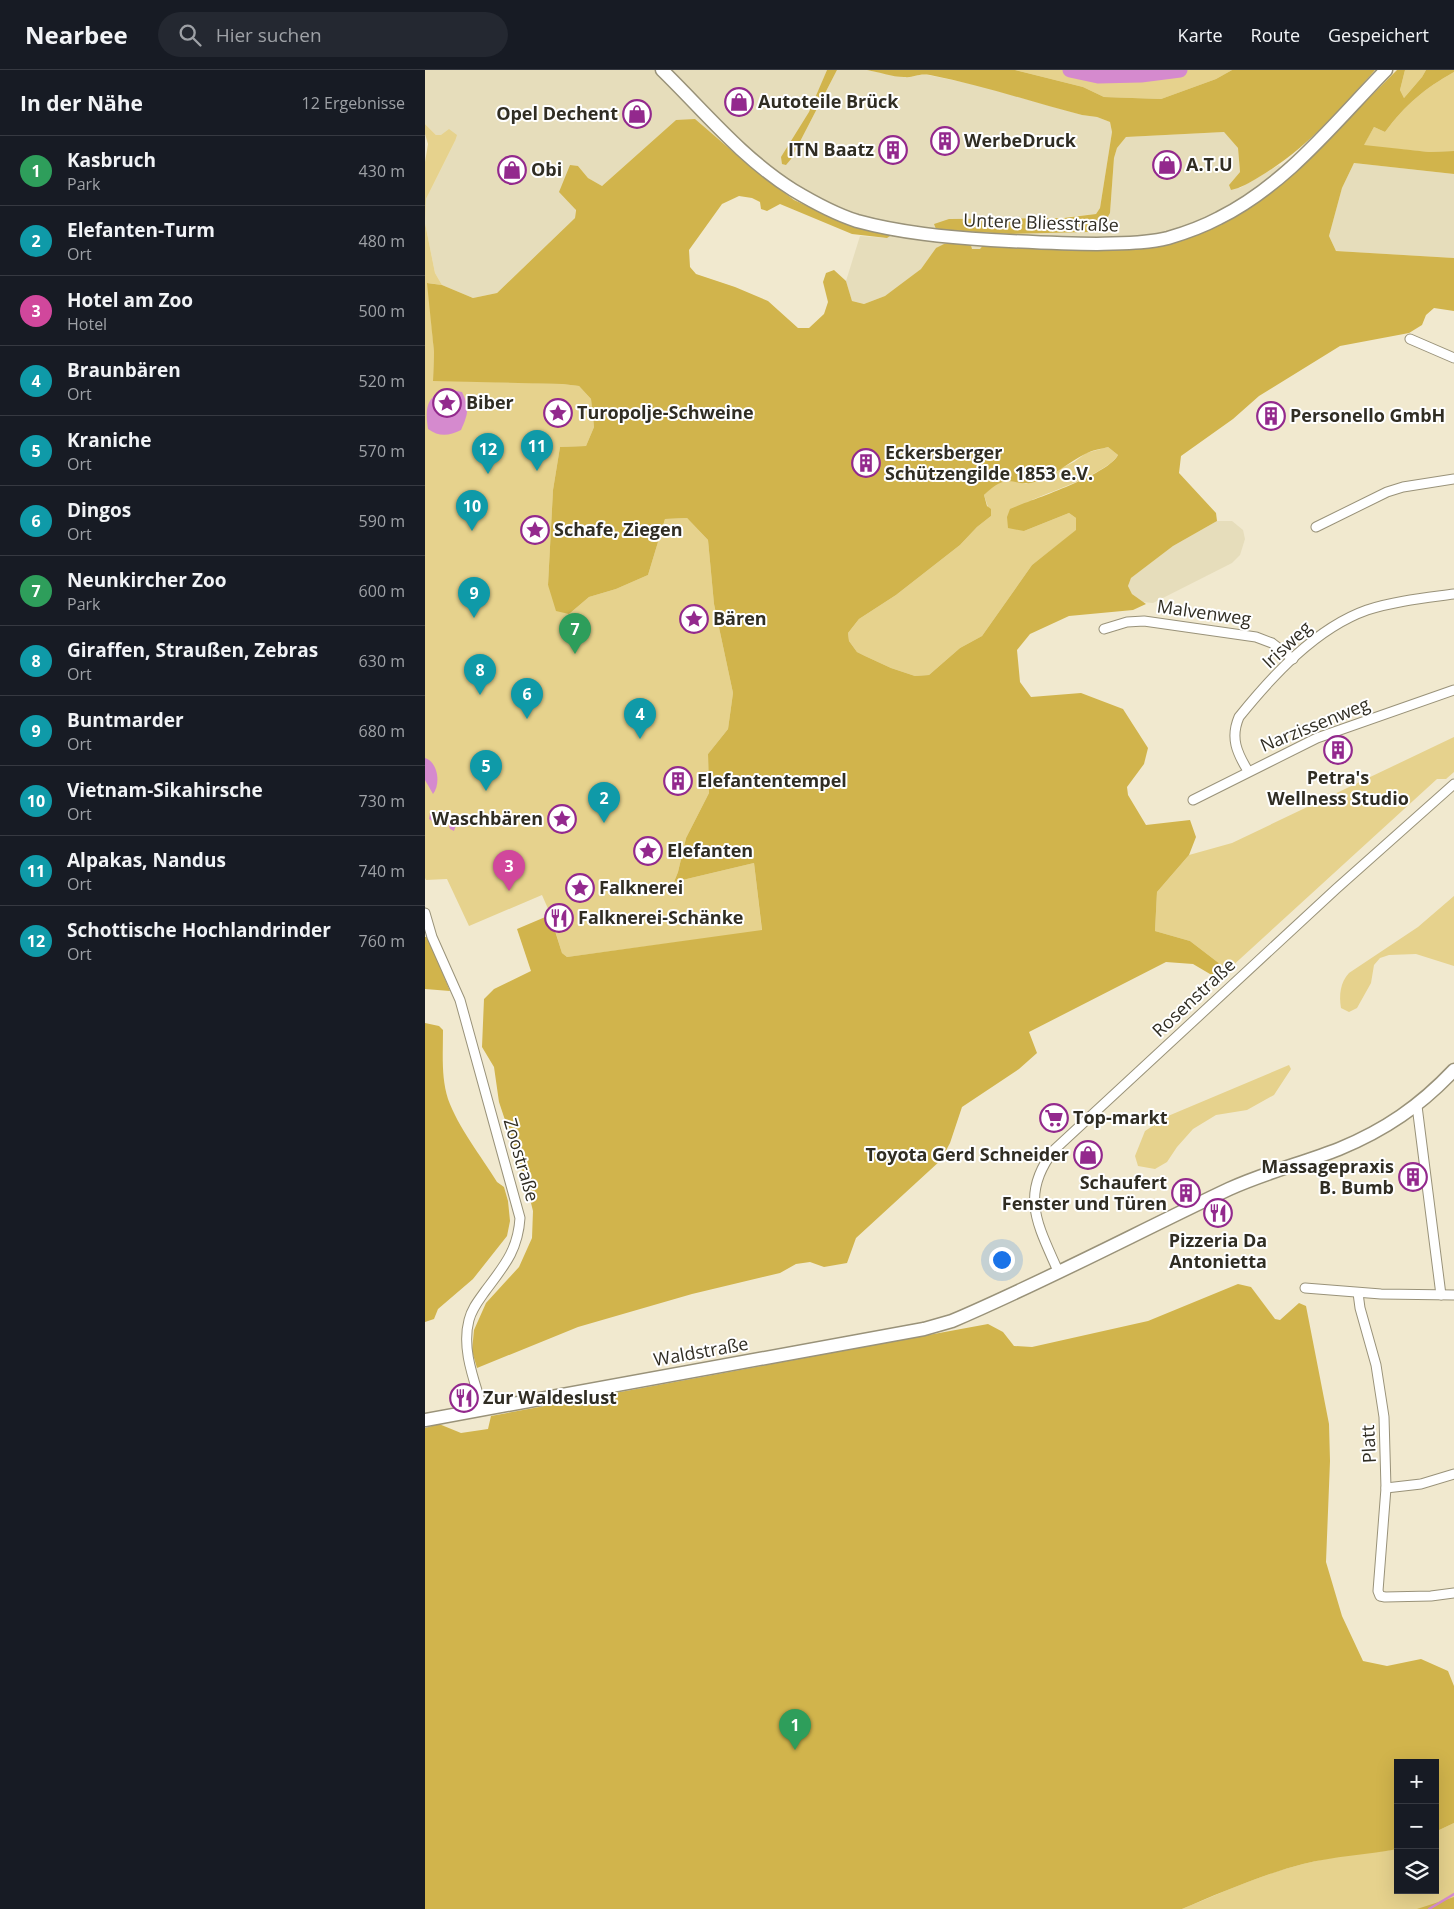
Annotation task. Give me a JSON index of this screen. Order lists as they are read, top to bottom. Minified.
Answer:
{"streets":{"street":["Untere Bliesstraße","Malvenweg","Irisweg","Narzissenweg","Rosenstraße","Zoostraße","Waldstraße","Platt"]},"crossings":[["Malvenweg","Irisweg"],["Irisweg","Narzissenweg"],["Rosenstraße","Waldstraße"],["Zoostraße","Waldstraße"]],"places":{"shop":["Autoteile Brück","Opel Dechent","A.T.U","Obi","Toyota Gerd Schneider"],"building":["WerbeDruck","ITN Baatz","Personello GmbH","Eckersberger Schützengilde 1853 e.V.","Petra's Wellness Studio","Elefantentempel","Massagepraxis B. Bumb","Schaufert Fenster und Türen"],"place":["Biber","Turopolje-Schweine","Schafe, Ziegen","Bären","Waschbären","Elefanten","Falknerei"],"restaurant":["Falknerei-Schänke","Pizzeria Da Antonietta","Zur Waldeslust"],"supermarket":["Top-markt"]},"page":{"header":"Nearbee","search":"Hier suchen","nav":["Karte","Route","Gespeichert"],"heading":["In der Nähe","12 Ergebnisse"],"list":[{"mark":"1","name":"Kasbruch","note":"Park","value":"430 m"},{"mark":"2","name":"Elefanten-Turm","note":"Ort","value":"480 m"},{"mark":"3","name":"Hotel am Zoo","note":"Hotel","value":"500 m"},{"mark":"4","name":"Braunbären","note":"Ort","value":"520 m"},{"mark":"5","name":"Kraniche","note":"Ort","value":"570 m"},{"mark":"6","name":"Dingos","note":"Ort","value":"590 m"},{"mark":"7","name":"Neunkircher Zoo","note":"Park","value":"600 m"},{"mark":"8","name":"Giraffen, Straußen, Zebras","note":"Ort","value":"630 m"},{"mark":"9","name":"Buntmarder","note":"Ort","value":"680 m"},{"mark":"10","name":"Vietnam-Sikahirsche","note":"Ort","value":"730 m"},{"mark":"11","name":"Alpakas, Nandus","note":"Ort","value":"740 m"},{"mark":"12","name":"Schottische Hochlandrinder","note":"Ort","value":"760 m"}],"pins":["11","12","10","9","7","8","6","4","5","2","3","1"],"map_buttons":["+","−"]}}
